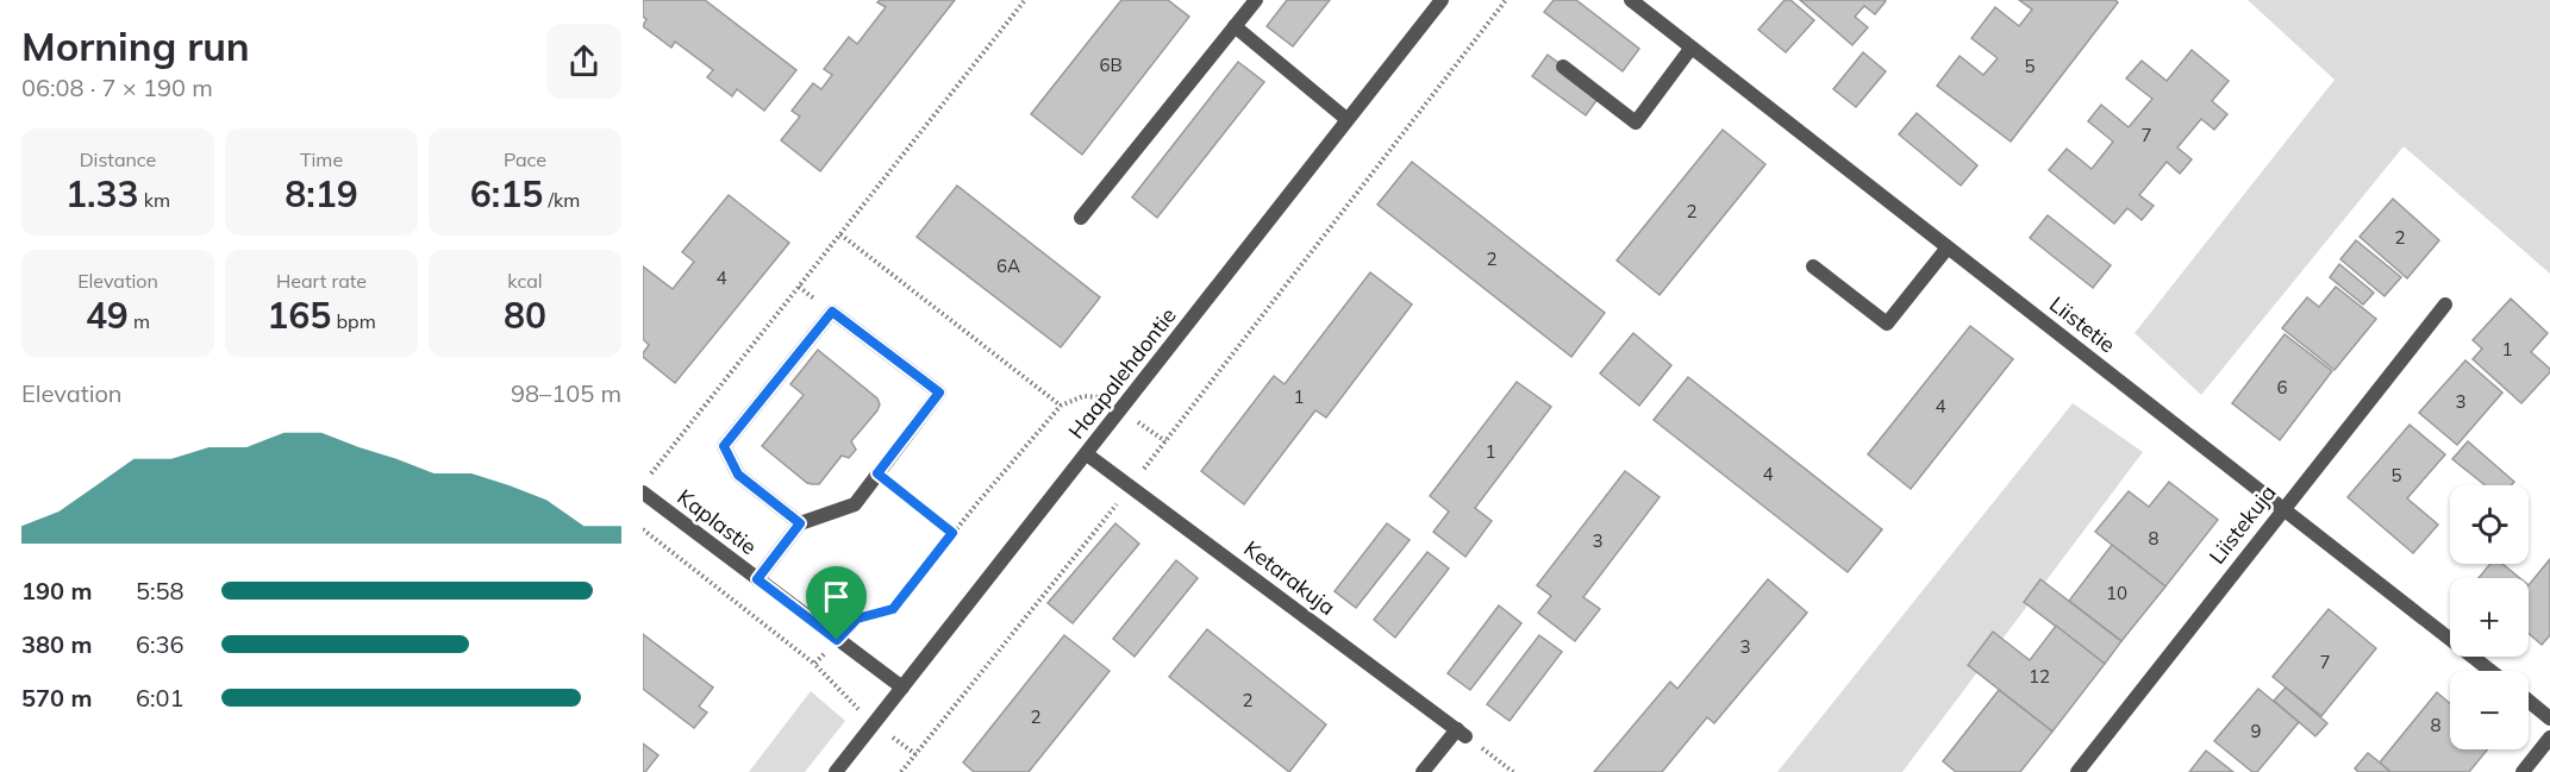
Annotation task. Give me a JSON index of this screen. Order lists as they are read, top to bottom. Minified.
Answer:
{"streets":{"street":["Liistetie","Haapalehdontie","Kaplastie","Liistekuja","Ketarakuja"]},"crossings":[["Liistetie","Liistekuja"],["Haapalehdontie","Kaplastie"],["Haapalehdontie","Ketarakuja"]],"house_numbers":["6B","5","7","2","2","2","6A","4","1","6","1","3","4","1","4","5","8","3","10","3","7","12","2","2","8","9"],"page":{"heading":["Morning run","06:08 · 7 × 190 m"],"stats":[["Distance","1.33 km"],["Time","8:19"],["Pace","6:15 /km"],["Elevation","49 m"],["Heart rate","165 bpm"],["kcal","80"]],"chart":["Elevation","98–105 m"],"map_buttons":["+","−"],"list":[{"name":"190 m","note":"5:58"},{"name":"380 m","note":"6:36"},{"name":"570 m","note":"6:01"}]}}
